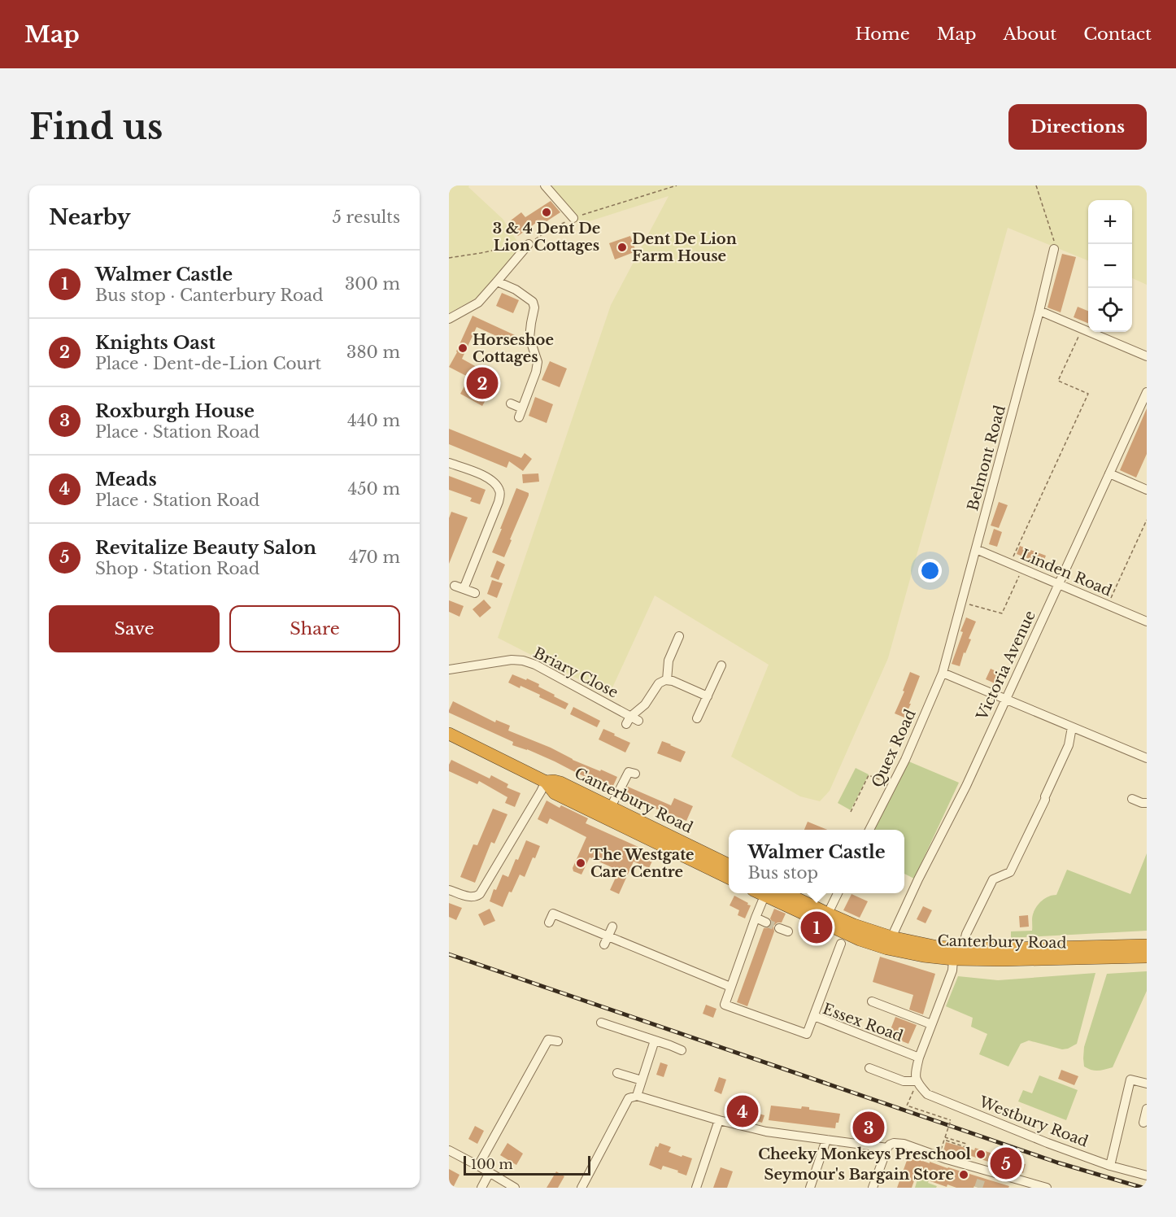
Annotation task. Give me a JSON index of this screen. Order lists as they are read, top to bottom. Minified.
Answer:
{"streets":{"highway":["Canterbury Road"],"street":["Belmont Road","Linden Road","Victoria Avenue","Briary Close","Quex Road","Essex Road","Westbury Road"]},"crossings":[["Belmont Road","Linden Road"],["Belmont Road","Quex Road"],["Linden Road","Victoria Avenue"],["Victoria Avenue","Canterbury Road"]],"places":["3 & 4 Dent De Lion Cottages","Dent De Lion Farm House","Horseshoe Cottages","The Westgate Care Centre","Cheeky Monkeys Preschool","Seymour's Bargain Store"],"scale_bar":"100 m","page":{"header":"Map","nav":["Home","Map","About","Contact"],"buttons":["Directions",["Save","Share"]],"title":"Find us","heading":["Nearby","5 results"],"map_buttons":["+","−"],"list":[{"mark":"1","name":"Walmer Castle","note":"Bus stop · Canterbury Road","value":"300 m"},{"mark":"2","name":"Knights Oast","note":"Place · Dent-de-Lion Court","value":"380 m"},{"mark":"3","name":"Roxburgh House","note":"Place · Station Road","value":"440 m"},{"mark":"4","name":"Meads","note":"Place · Station Road","value":"450 m"},{"mark":"5","name":"Revitalize Beauty Salon","note":"Shop · Station Road","value":"470 m"}],"pins":["2","1","4","3","5"],"popup":["Walmer Castle","Bus stop"],"scale":"100 m"}}
